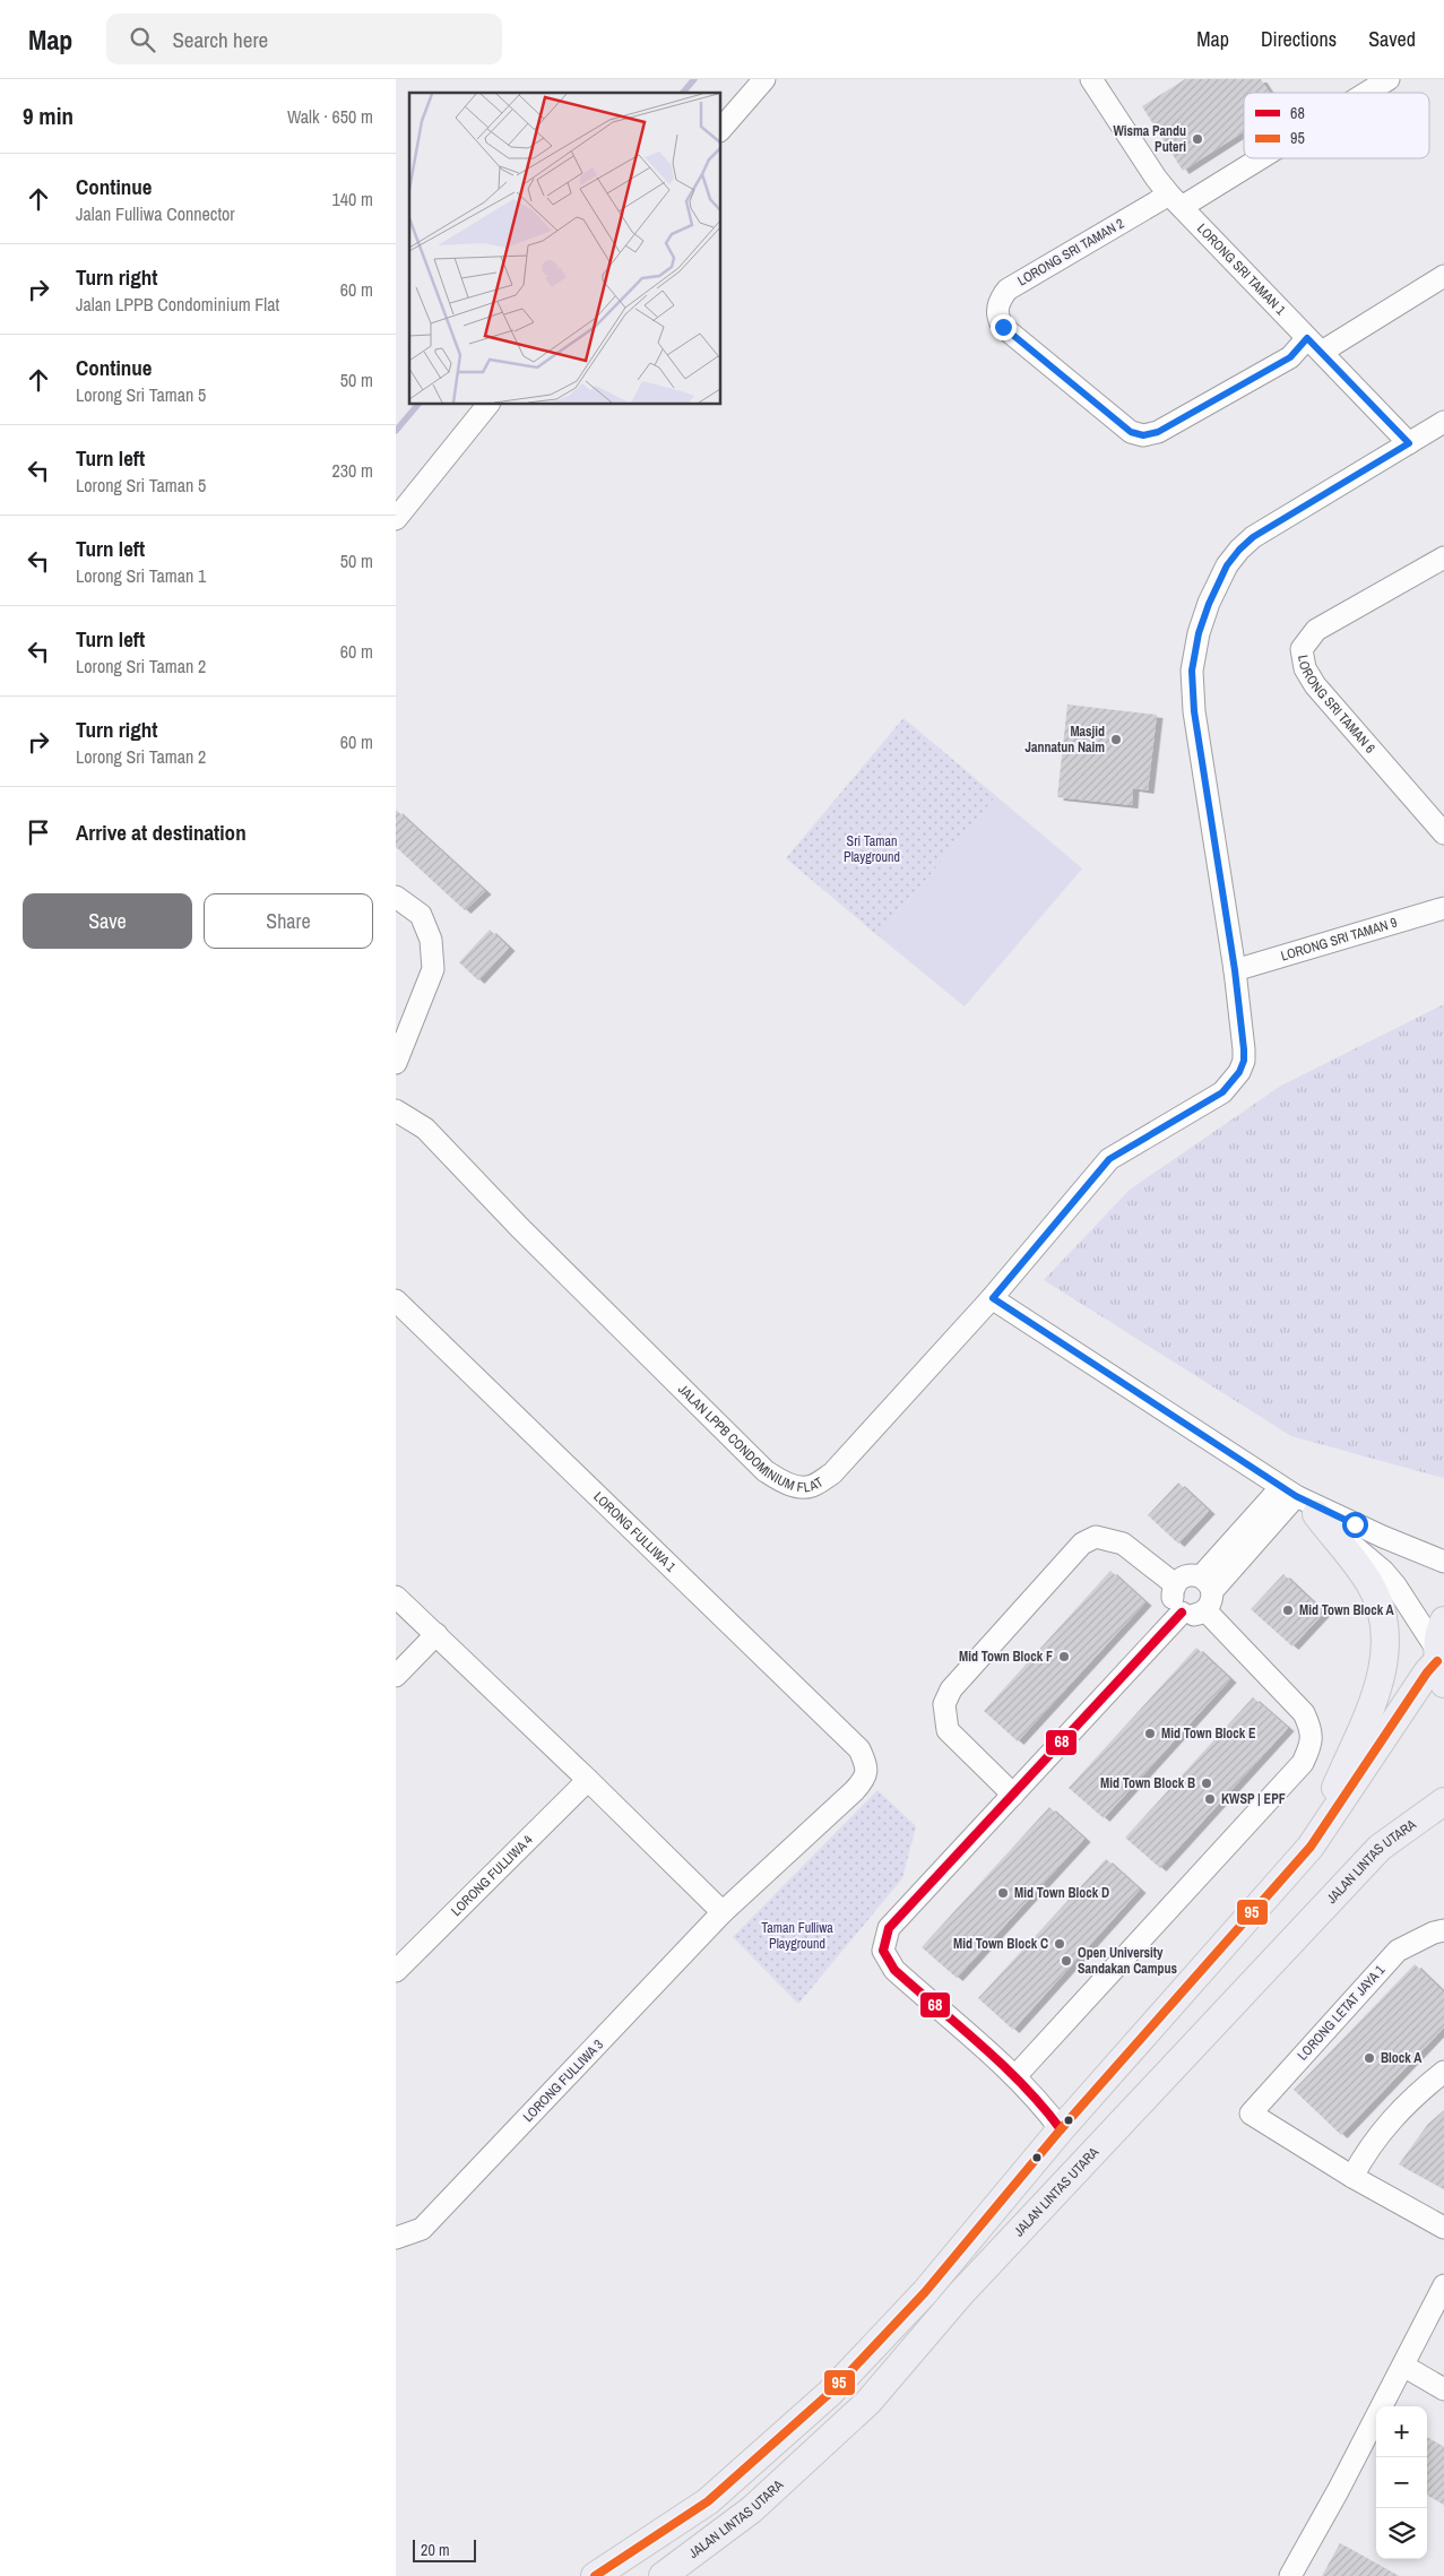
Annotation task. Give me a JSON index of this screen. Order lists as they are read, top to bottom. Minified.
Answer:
{"streets":{"main road":["JALAN LINTAS UTARA"],"street":["LORONG SRI TAMAN 2","LORONG SRI TAMAN 1","LORONG SRI TAMAN 6","LORONG SRI TAMAN 9","JALAN LPPB CONDOMINIUM FLAT","LORONG FULLIWA 1","LORONG FULLIWA 4","LORONG LETAT JAYA 1","LORONG FULLIWA 3"]},"crossings":[["LORONG SRI TAMAN 2","LORONG SRI TAMAN 1"],["LORONG SRI TAMAN 1","JALAN LPPB CONDOMINIUM FLAT"],["LORONG SRI TAMAN 9","JALAN LPPB CONDOMINIUM FLAT"],["LORONG FULLIWA 1","LORONG FULLIWA 3"]],"parks":["Sri Taman Playground","Taman Fulliwa Playground"],"places":["Wisma Pandu Puteri","Masjid Jannatun Naim","Mid Town Block A","Mid Town Block F","Mid Town Block E","Mid Town Block B","KWSP | EPF","Mid Town Block D","Mid Town Block C","Open University Sandakan Campus","Block A"],"lines":["transit line 68","transit line 95"],"legend":["68","95"],"scale_bar":"20 m","page":{"header":"Map","search":"Search here","nav":["Map","Directions","Saved"],"heading":["9 min","Walk · 650 m"],"list":[["Continue","Jalan Fulliwa Connector","140 m"],["Turn right","Jalan LPPB Condominium Flat","60 m"],["Continue","Lorong Sri Taman 5","50 m"],["Turn left","Lorong Sri Taman 5","230 m"],["Turn left","Lorong Sri Taman 1","50 m"],["Turn left","Lorong Sri Taman 2","60 m"],["Turn right","Lorong Sri Taman 2","60 m"],"Arrive at destination"],"buttons":["Save","Share"],"map_buttons":["+","−"],"scale":"20 m"}}
